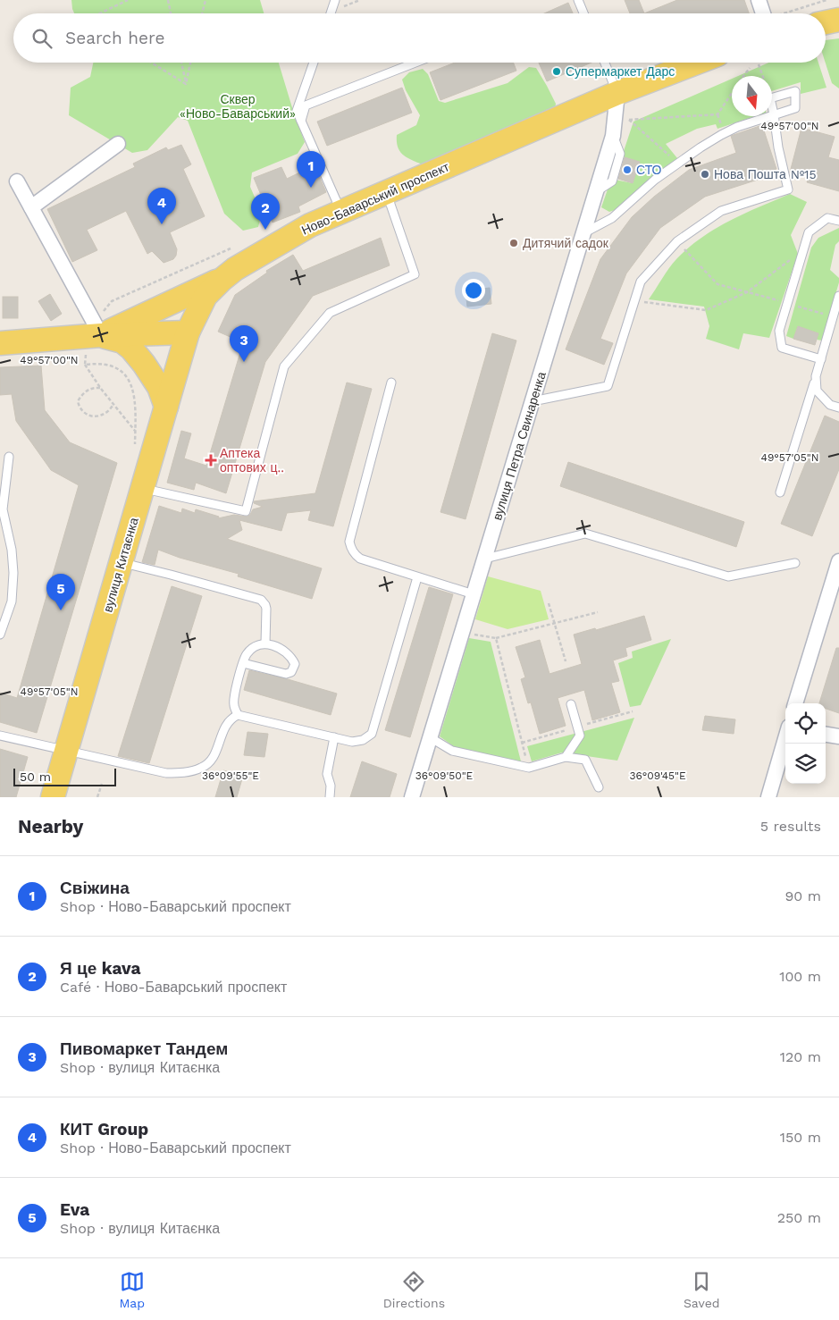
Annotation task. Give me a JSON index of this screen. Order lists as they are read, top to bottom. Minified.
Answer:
{"streets":{"main road":["Ново-Баварський проспект","вулиця Китаєнка"],"street":["вулиця Петра Свинаренка"]},"crossings":[["Ново-Баварський проспект","вулиця Петра Свинаренка"],["Ново-Баварський проспект","вулиця Китаєнка"]],"parks":["Сквер «Ново-Баварський»"],"places":{"other":["Супермаркет Дарс","СТО","Нова Пошта №15","Дитячий садок"],"health":["Аптека оптових ц‥"]},"scale_bar":"50 m","north":"bottom","page":{"search":"Search here","pins":["1","4","2","3","5"],"scale":"50 m","heading":["Nearby","5 results"],"list":[{"mark":"1","name":"Свіжина","note":"Shop · Ново-Баварський проспект","value":"90 m"},{"mark":"2","name":"Я це kava","note":"Café · Ново-Баварський проспект","value":"100 m"},{"mark":"3","name":"Пивомаркет Тандем","note":"Shop · вулиця Китаєнка","value":"120 m"},{"mark":"4","name":"КИТ Group","note":"Shop · Ново-Баварський проспект","value":"150 m"},{"mark":"5","name":"Eva","note":"Shop · вулиця Китаєнка","value":"250 m"}],"nav":["Map","Directions","Saved"]},"coordinates":["49°57'00\"N","49°57'05\"N","36°09'55\"E","36°09'50\"E","36°09'45\"E"]}
